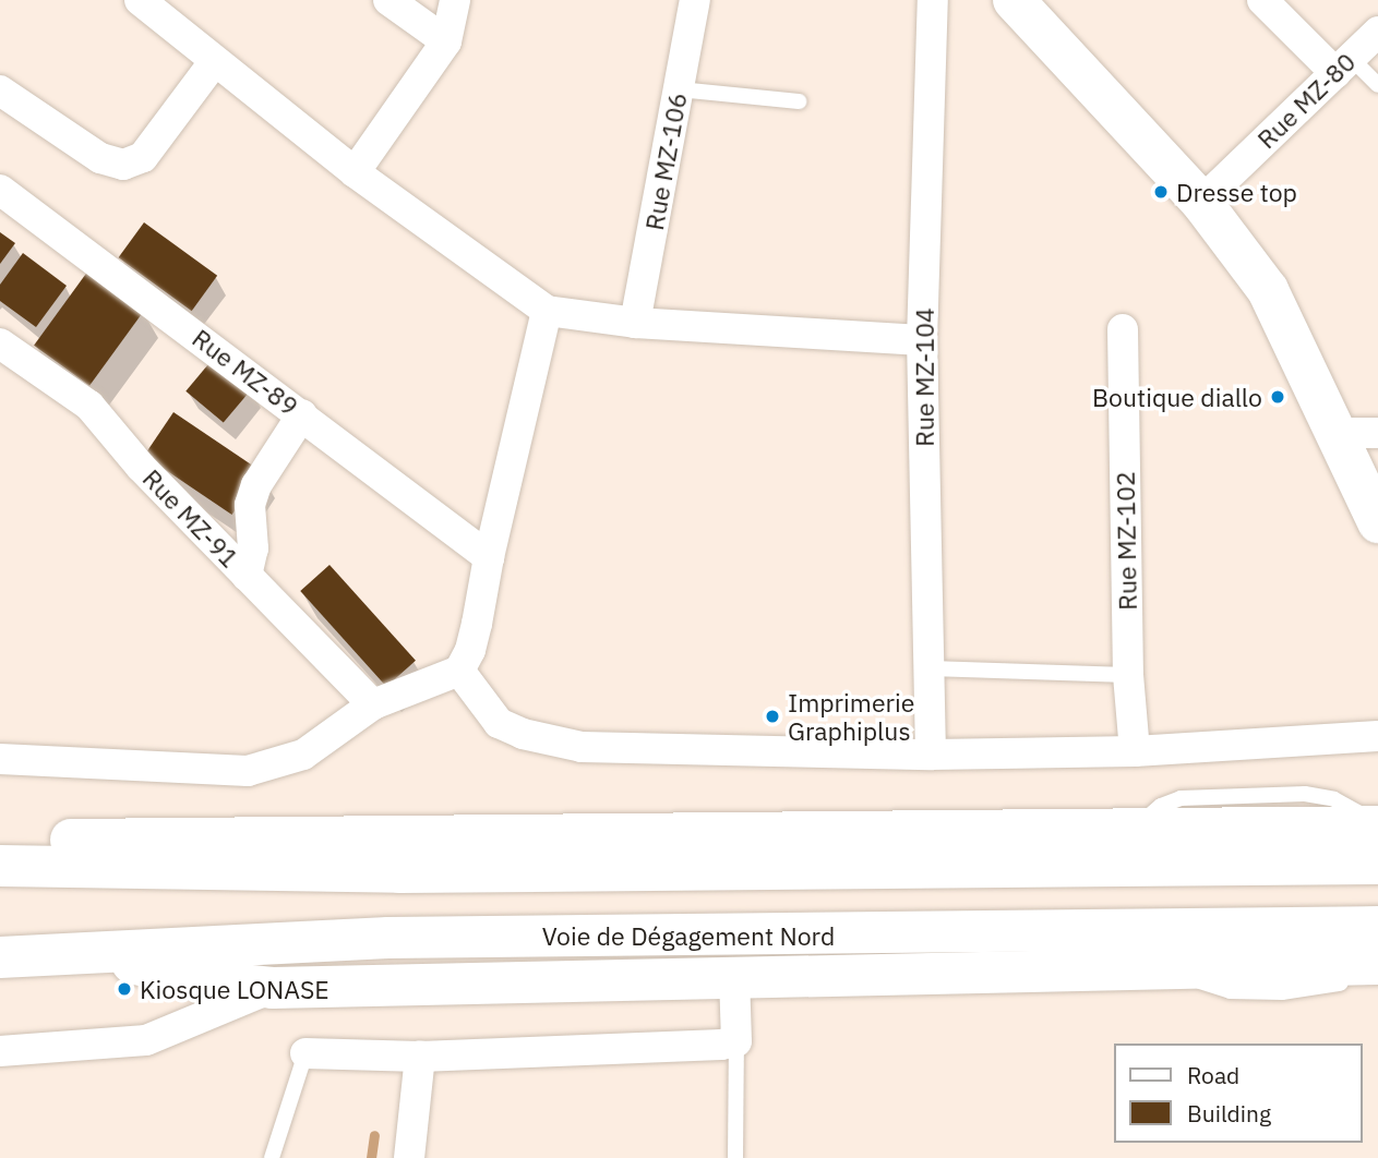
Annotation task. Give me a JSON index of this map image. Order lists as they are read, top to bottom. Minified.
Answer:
{"streets":{"main road":["Voie de Dégagement Nord"],"street":["Rue MZ-80","Rue MZ-106","Rue MZ-89","Rue MZ-104","Rue MZ-91","Rue MZ-102"]},"places":["Dresse top","Boutique diallo","Imprimerie Graphiplus","Kiosque LONASE"],"legend":["Road","Building"]}
